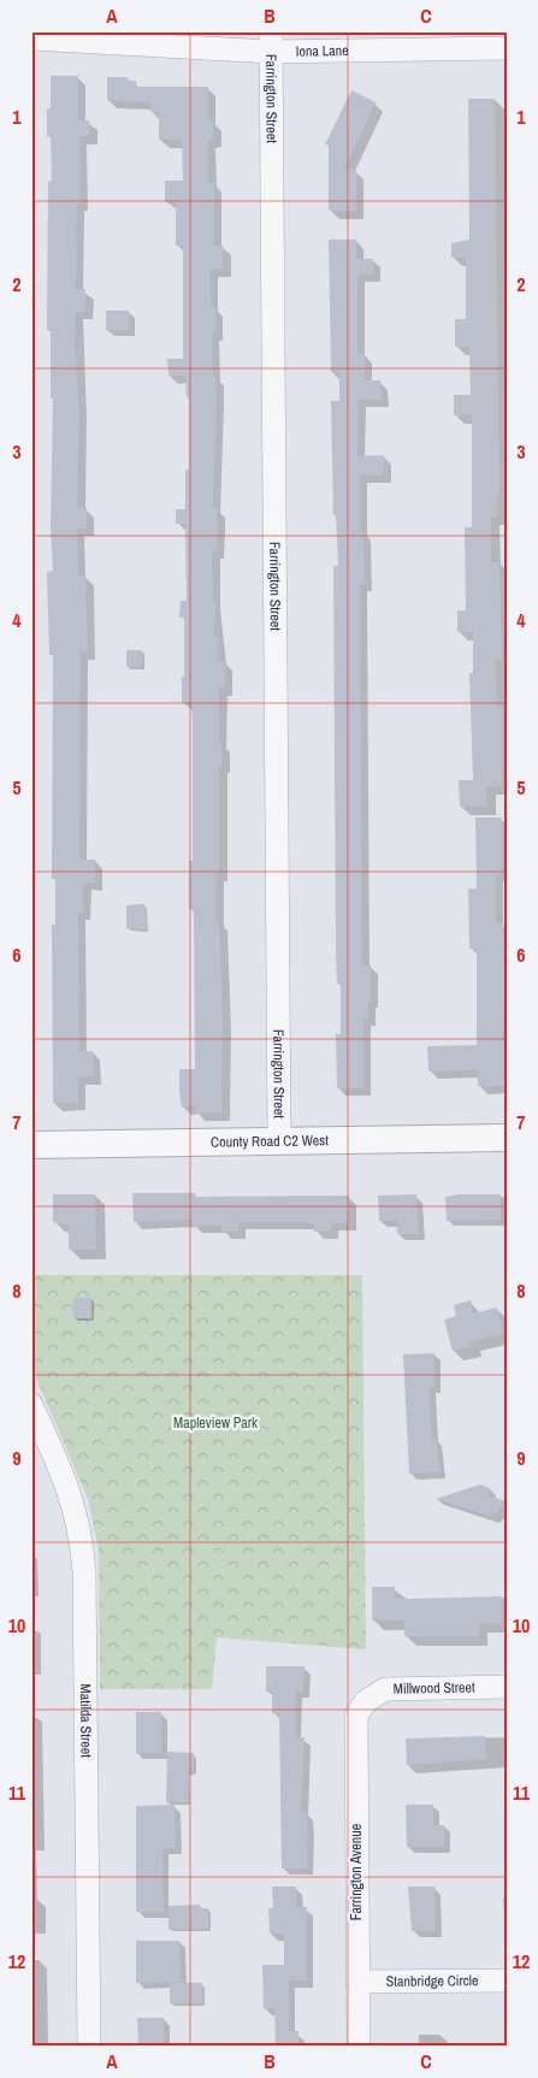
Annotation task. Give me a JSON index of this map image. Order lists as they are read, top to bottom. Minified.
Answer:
{"streets":{"street":["Iona Lane","Farrington Street","County Road C2 West","Millwood Street","Matilda Street","Farrington Avenue","Stanbridge Circle"]},"crossings":[["Iona Lane","Farrington Street"],["Farrington Street","County Road C2 West"],["Millwood Street","Farrington Avenue"],["Farrington Avenue","Stanbridge Circle"]],"parks":["Mapleview Park"],"grid":{"columns":["A","B","C"],"rows":["1","2","3","4","5","6","7","8","9","10","11","12"]}}
